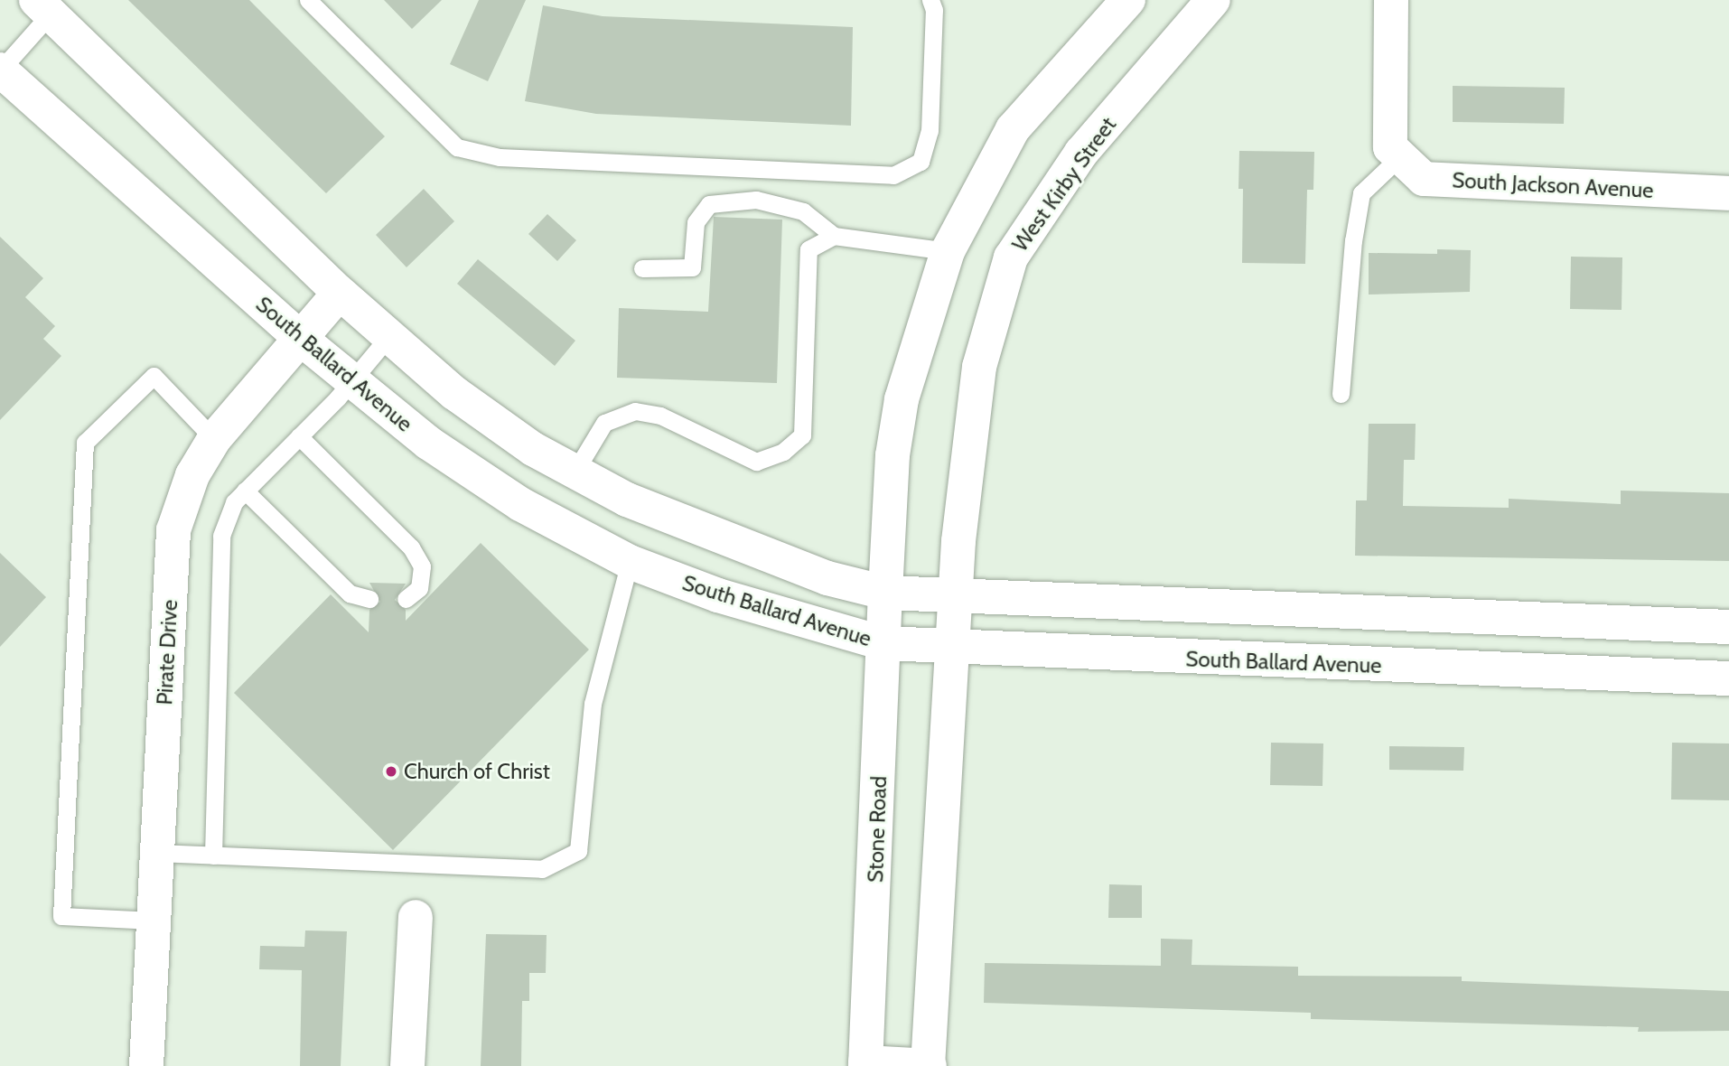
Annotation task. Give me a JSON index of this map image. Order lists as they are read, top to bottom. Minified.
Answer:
{"streets":{"main road":["West Kirby Street","South Jackson Avenue","South Ballard Avenue","Pirate Drive","Stone Road"]},"crossings":[["West Kirby Street","South Ballard Avenue"],["South Ballard Avenue","Pirate Drive"],["South Ballard Avenue","Stone Road"]],"places":["Church of Christ"]}
